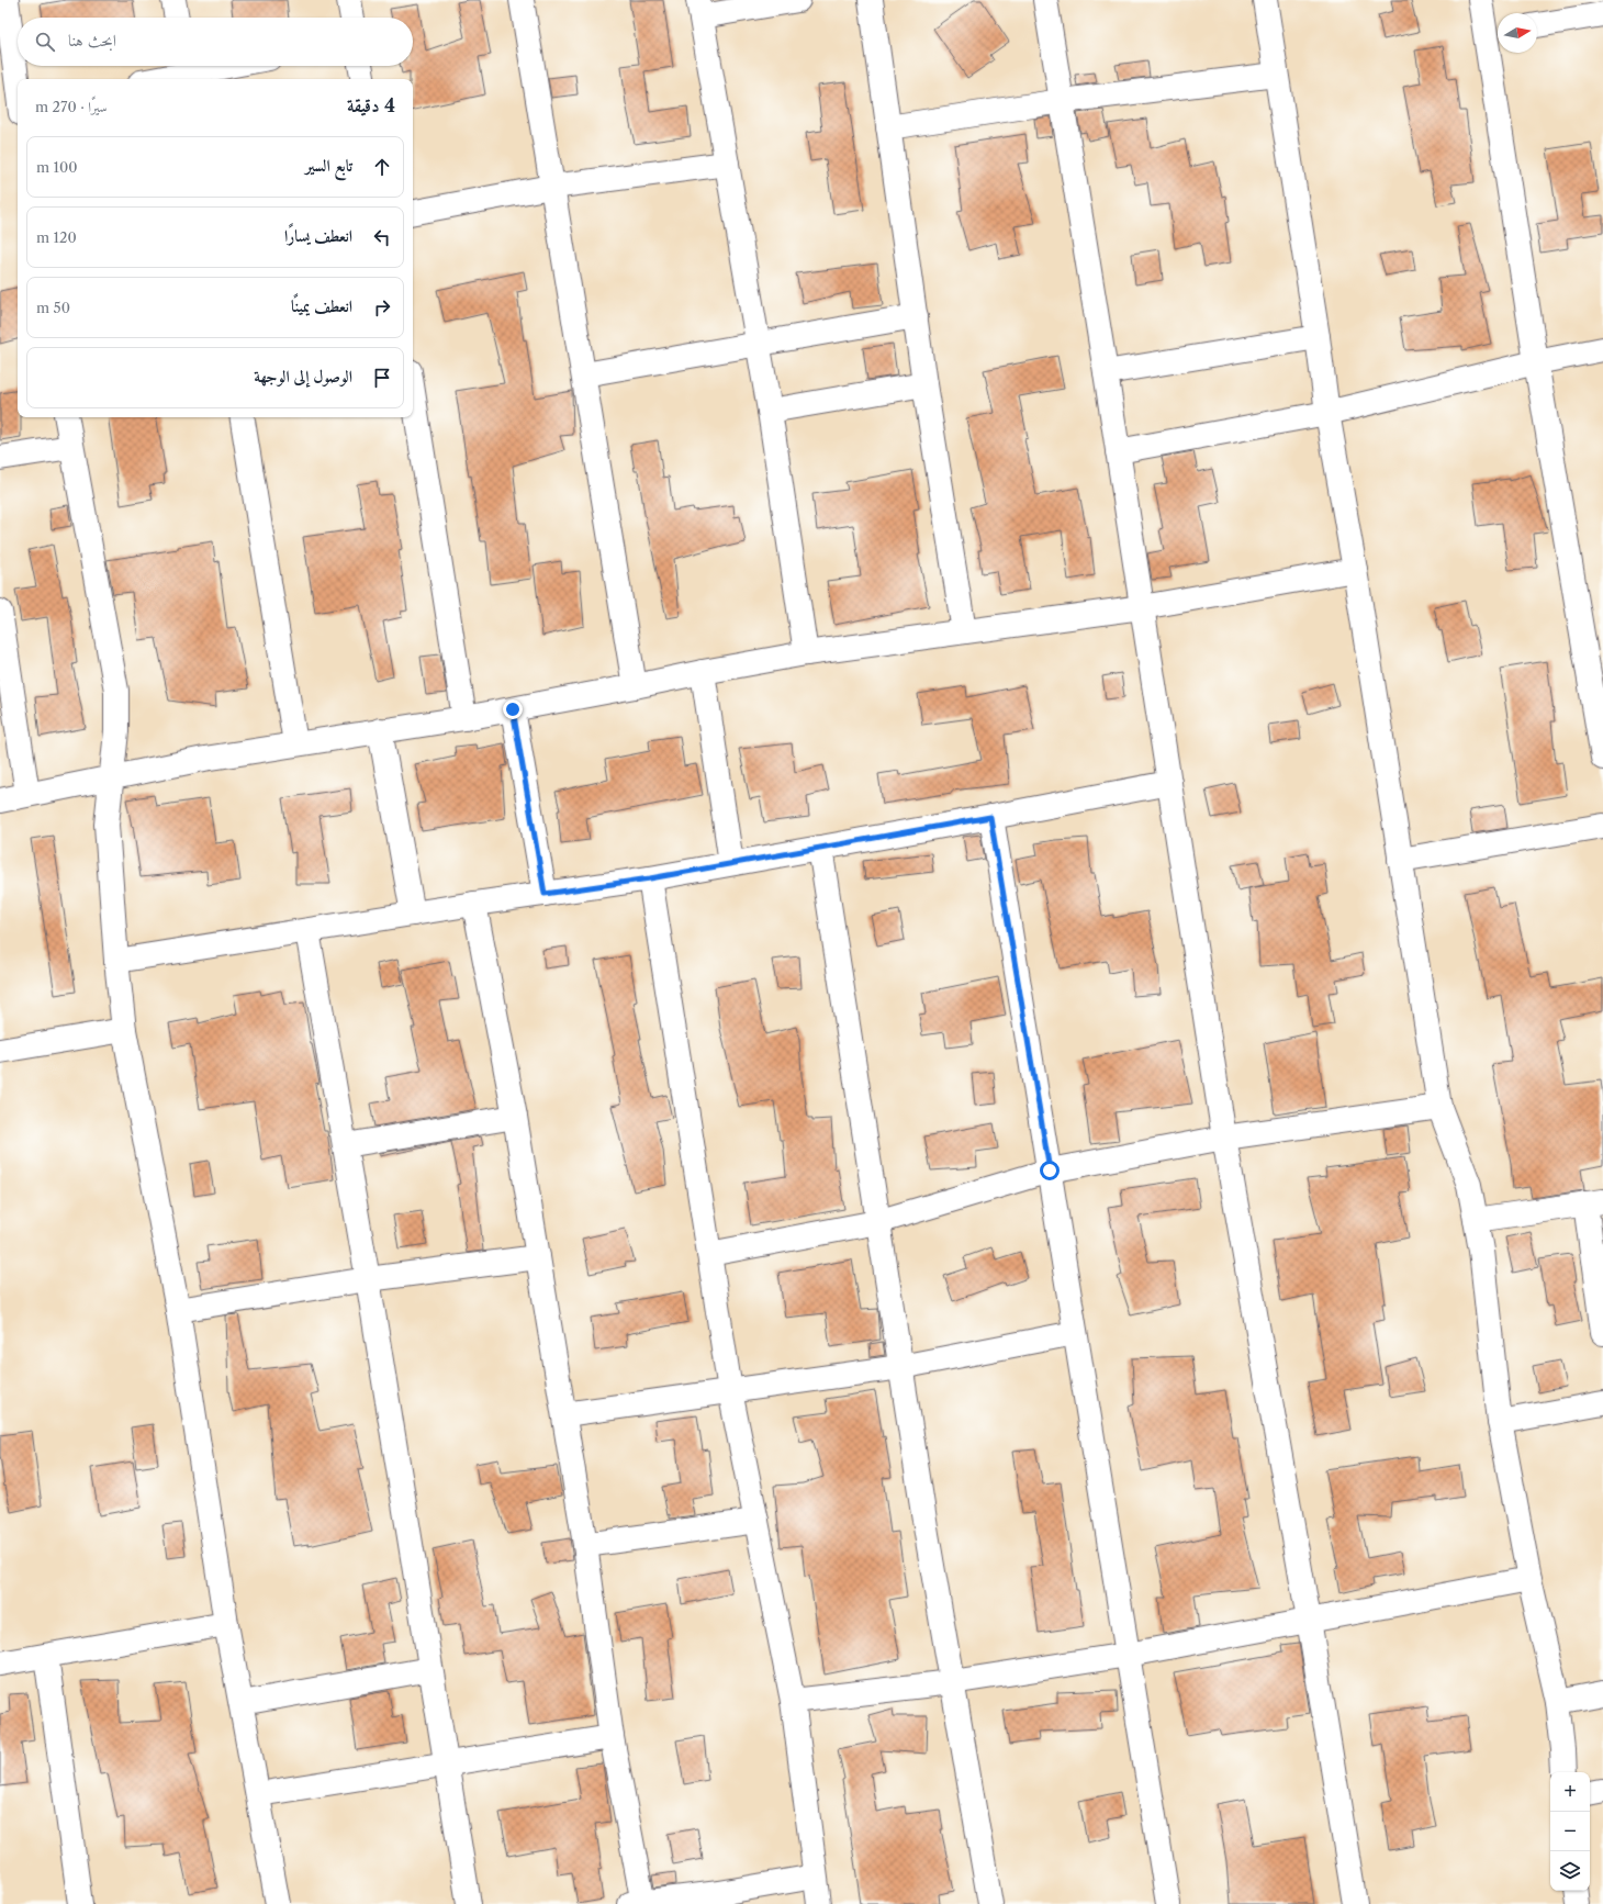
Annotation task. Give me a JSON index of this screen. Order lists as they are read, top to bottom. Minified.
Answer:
{"north":"right","page":{"search":"ابحث هنا","heading":["4 دقيقة","سيرًا · 270 m"],"list":[["تابع السير","100 m"],["انعطف يسارًا","120 m"],["انعطف يمينًا","50 m"],"الوصول إلى الوجهة"],"map_buttons":["+","−"]}}
